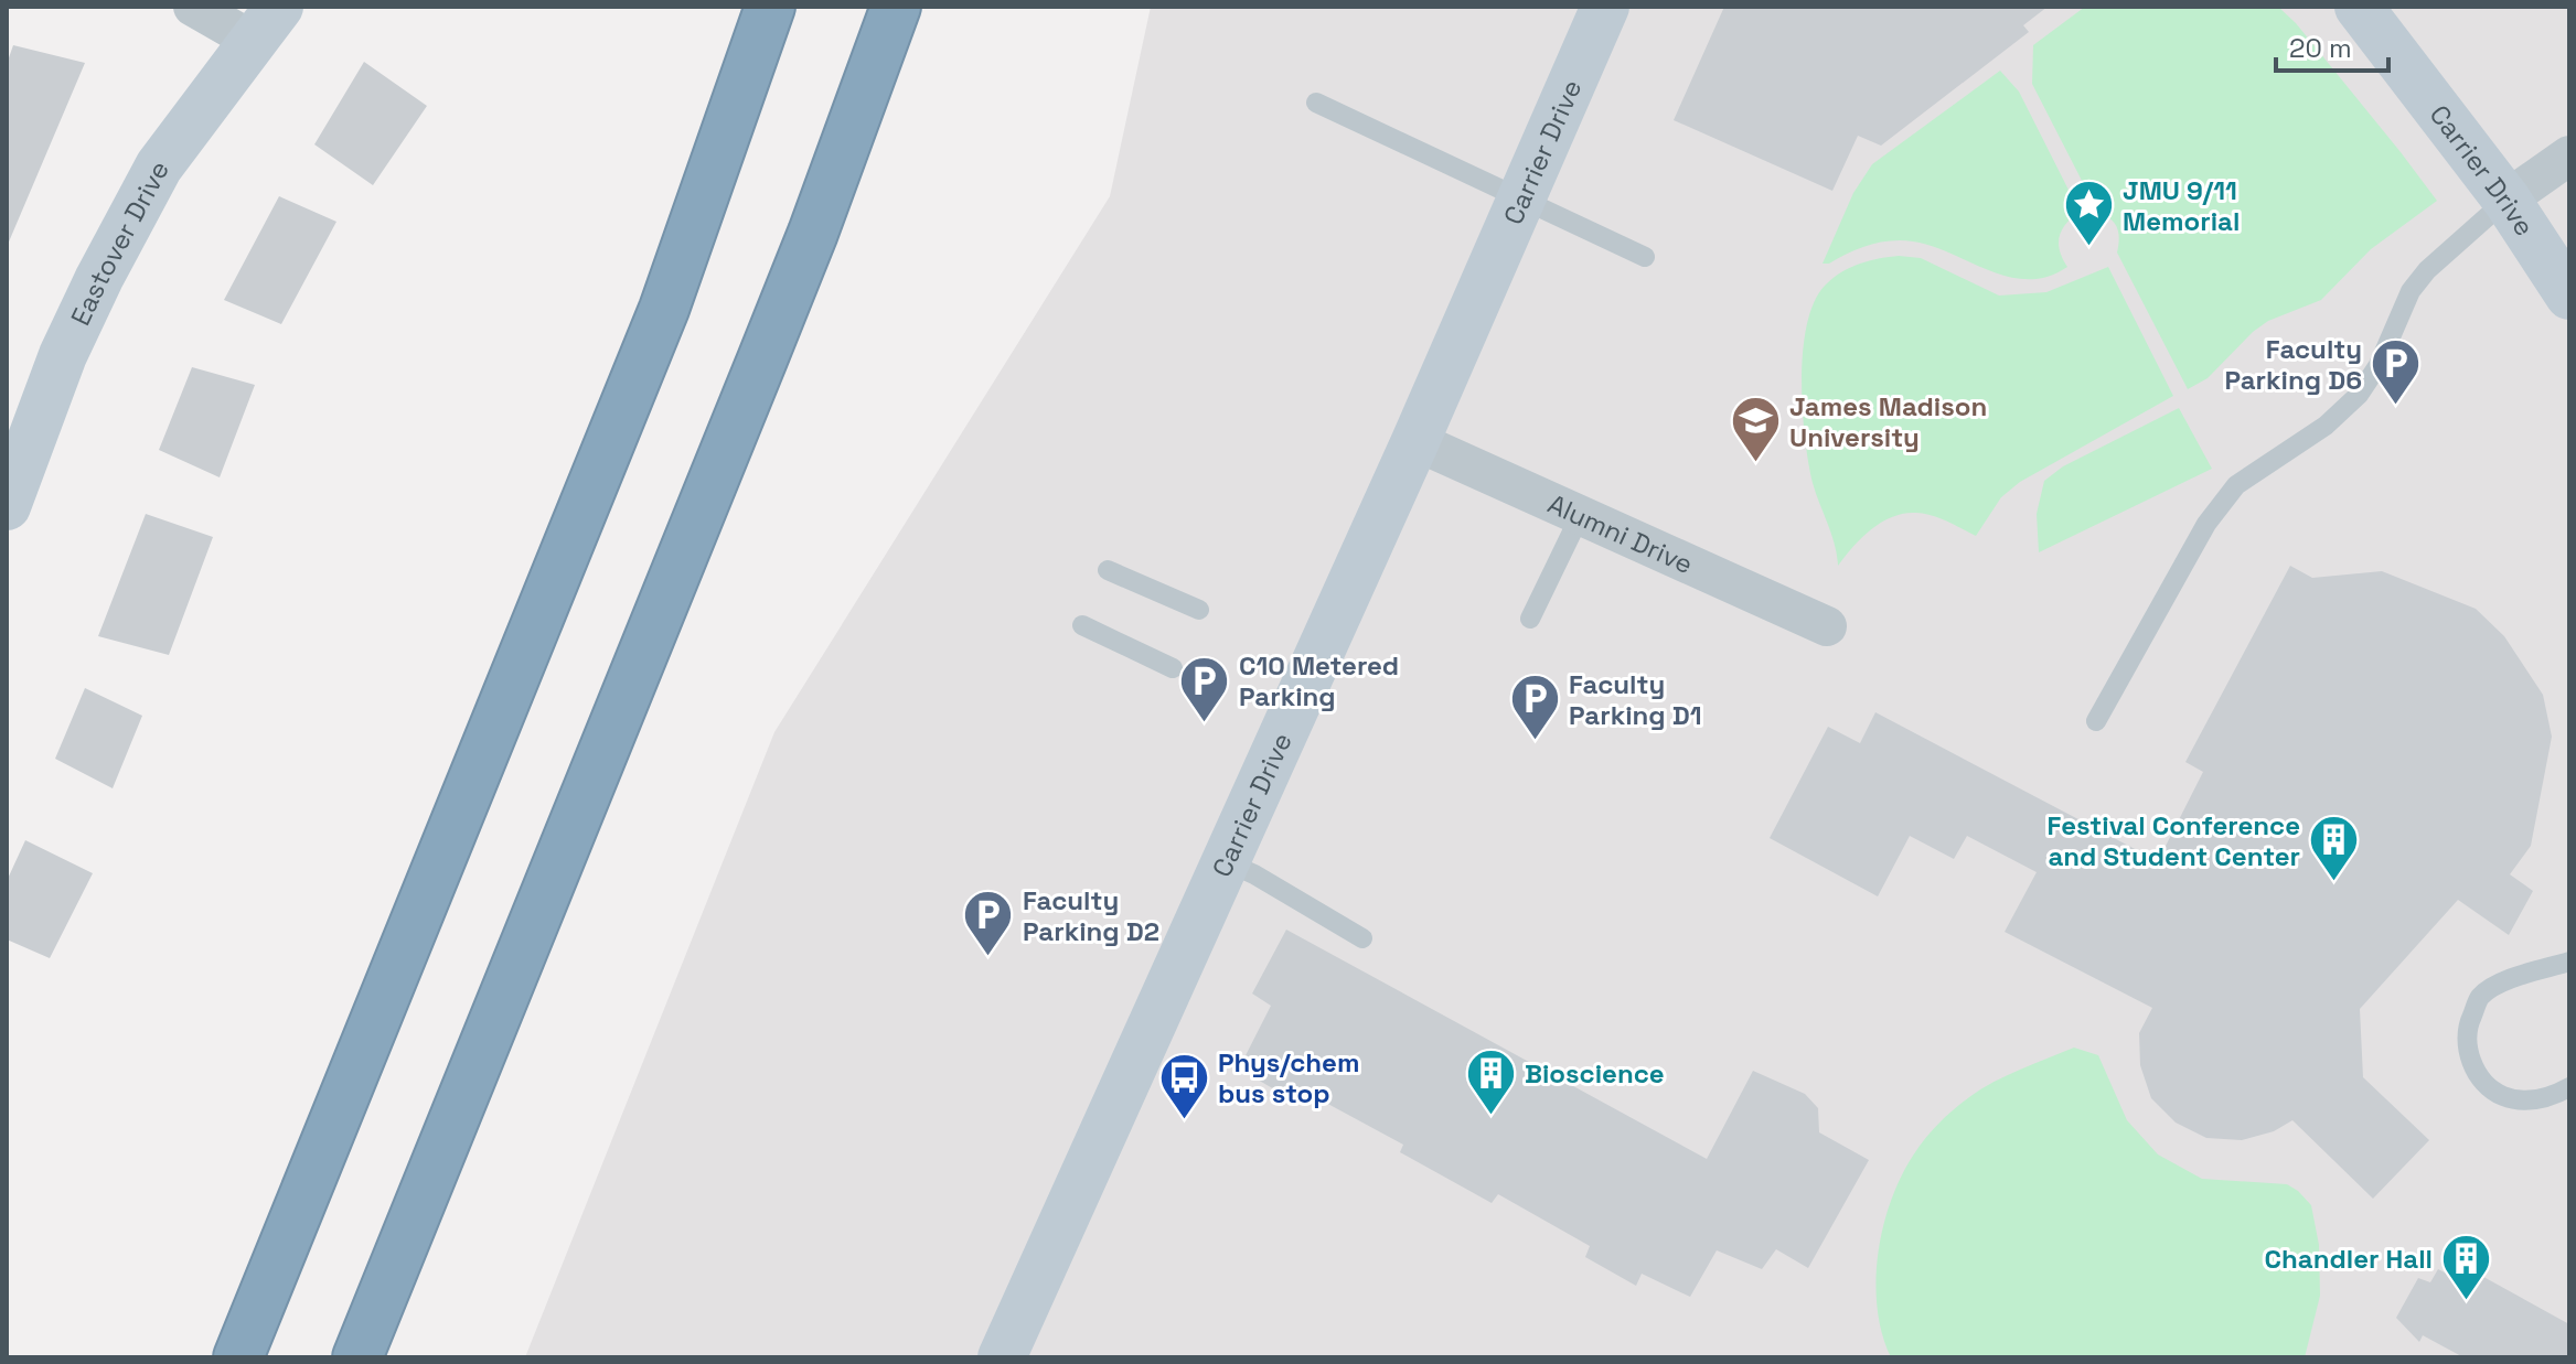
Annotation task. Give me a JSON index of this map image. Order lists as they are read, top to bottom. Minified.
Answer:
{"streets":{"street":["Carrier Drive","Eastover Drive","Alumni Drive"]},"crossings":[["Carrier Drive","Alumni Drive"]],"places":{"place":["JMU 9/11 Memorial"],"parking":["Faculty Parking D6","C10 Metered Parking","Faculty Parking D1","Faculty Parking D2"],"school or university":["James Madison University"],"building":["Festival Conference and Student Center","Bioscience","Chandler Hall"],"bus stop":["Phys/chem bus stop"]},"scale_bar":"20 m"}
